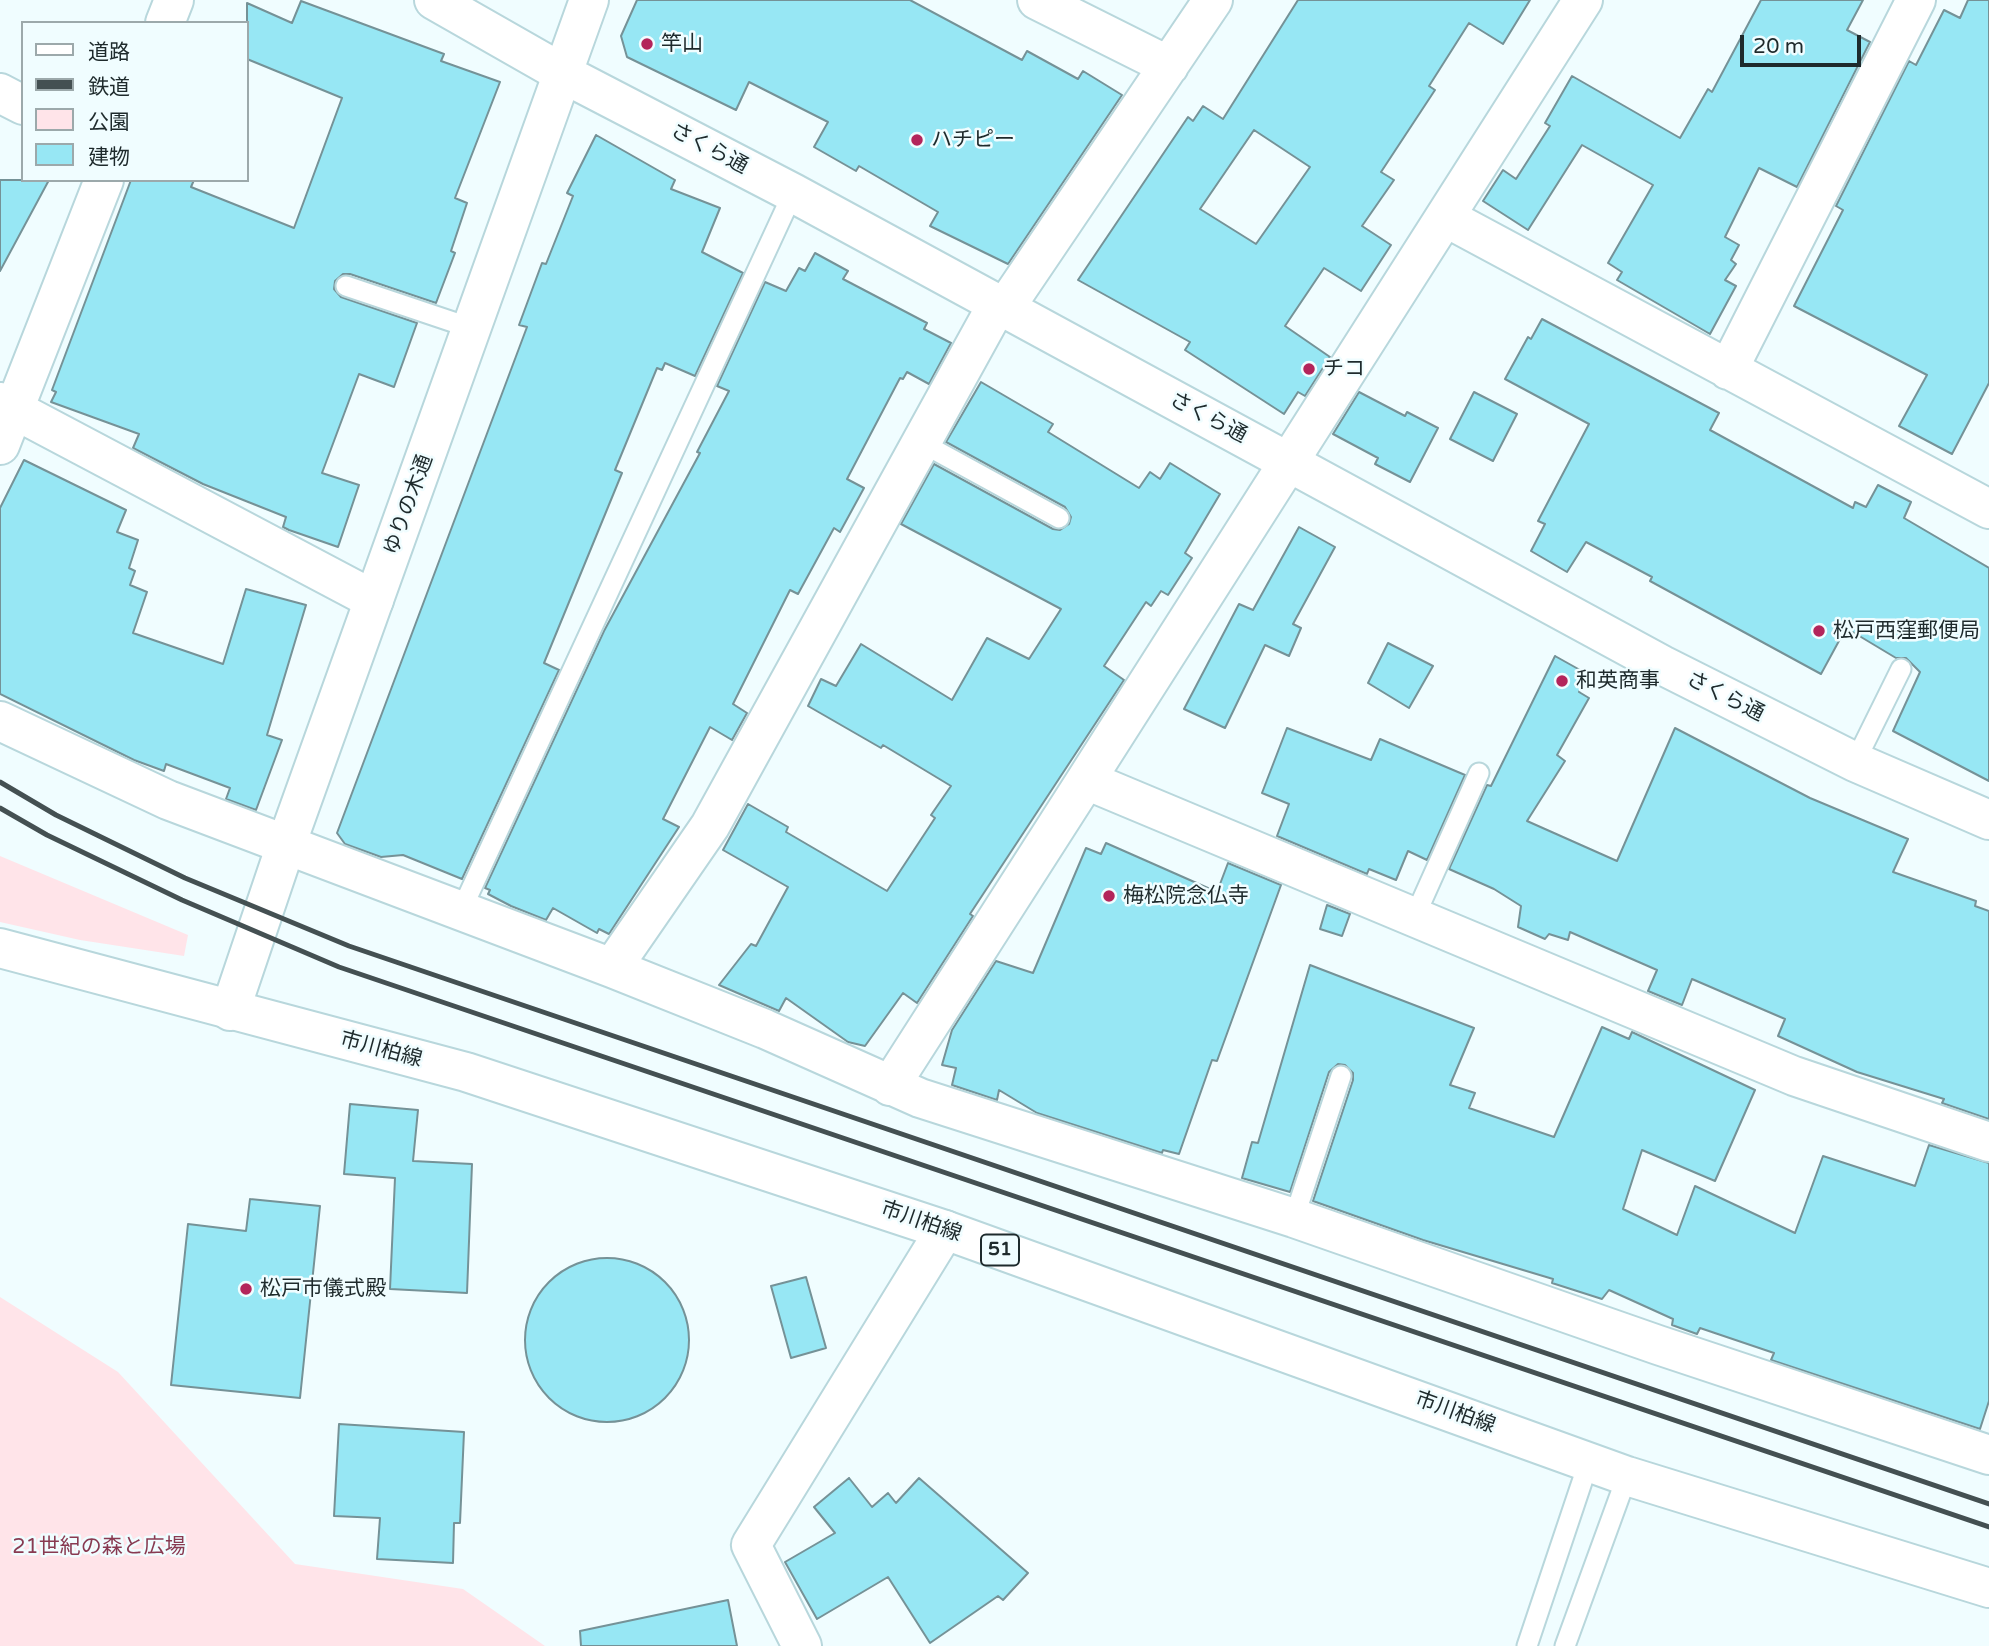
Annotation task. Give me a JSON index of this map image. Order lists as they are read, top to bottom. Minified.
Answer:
{"streets":{"street":["さくら通","ゆりの木通","市川柏線","51"]},"crossings":[["さくら通","ゆりの木通"],["ゆりの木通","市川柏線"]],"parks":["21世紀の森と広場"],"places":["竿山","ハチピー","チコ","松戸西窪郵便局","和英商事","梅松院念仏寺","松戸市儀式殿"],"legend":["道路","鉄道","公園","建物"],"scale_bar":"20 m"}
